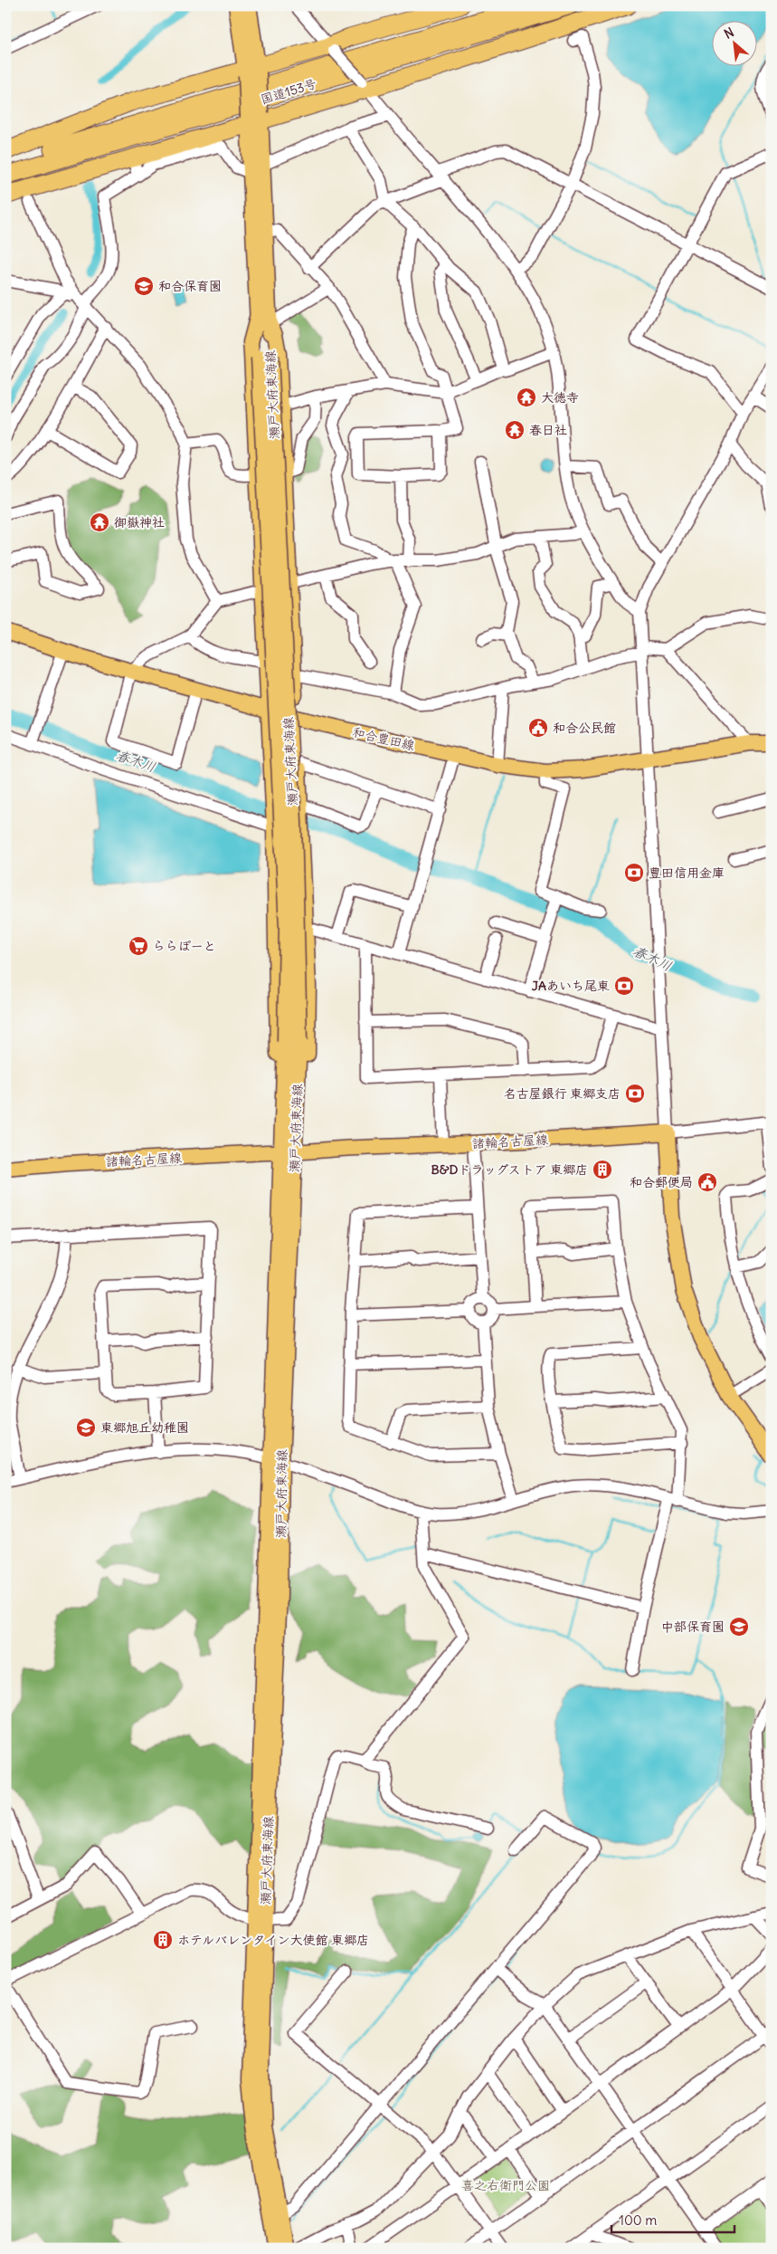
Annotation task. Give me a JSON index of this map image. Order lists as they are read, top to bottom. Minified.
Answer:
{"streets":{"highway":["国道153号"],"main road":["瀬戸大府東海線","和合豊田線","諸輪名古屋線"]},"crossings":[["瀬戸大府東海線","諸輪名古屋線"]],"water":["春木川"],"parks":["喜之右衛門公園"],"places":{"school or university":["和合保育園","東郷旭丘幼稚園","中部保育園"],"temple":["大徳寺","春日社","御嶽神社"],"public building":["和合公民館","和合郵便局"],"bank":["豊田信用金庫","JAあいち尾東","名古屋銀行 東郷支店"],"supermarket":["ららぽーと"],"building":["B&Dドラッグストア 東郷店","ホテルバレンタイン大使館 東郷店"]},"scale_bar":"100 m","north":"top left"}
